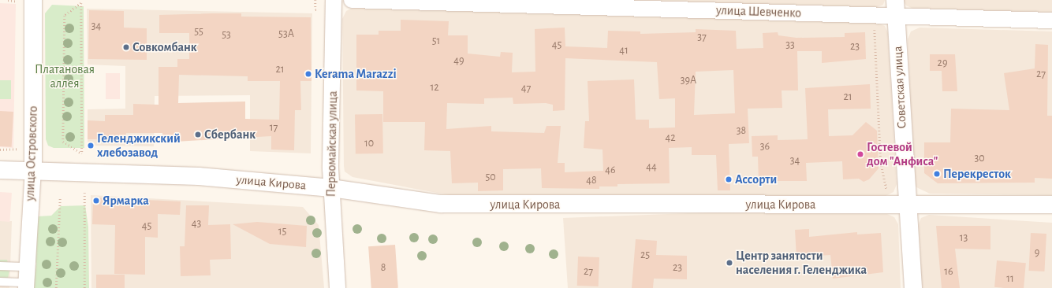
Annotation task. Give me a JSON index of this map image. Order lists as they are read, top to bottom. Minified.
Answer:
{"streets":{"main road":["Советская улица","улица Островского","улица Кирова"],"street":["улица Шевченко","Первомайская улица"]},"crossings":[["улица Шевченко","Советская улица"],["Советская улица","улица Кирова"],["Первомайская улица","улица Кирова"],["улица Островского","улица Кирова"]],"parks":["Платановая аллея"],"places":["Совкомбанк","Kerama Marazzi","Сбербанк","Геленджикский хлебозавод","Гостевой дом \"Анфиса\"","Перекресток","Ассорти","Ярмарка","Центр занятости населения г. Геленджика"],"house_numbers":["34","55","53А","53","37","51","45","33","23","41","49","29","21","27","39А","12","47","21","17","38","42","10","36","30","34","44","46","50","48","43","45","15","13","9","25","8","23","27","16","11"]}
